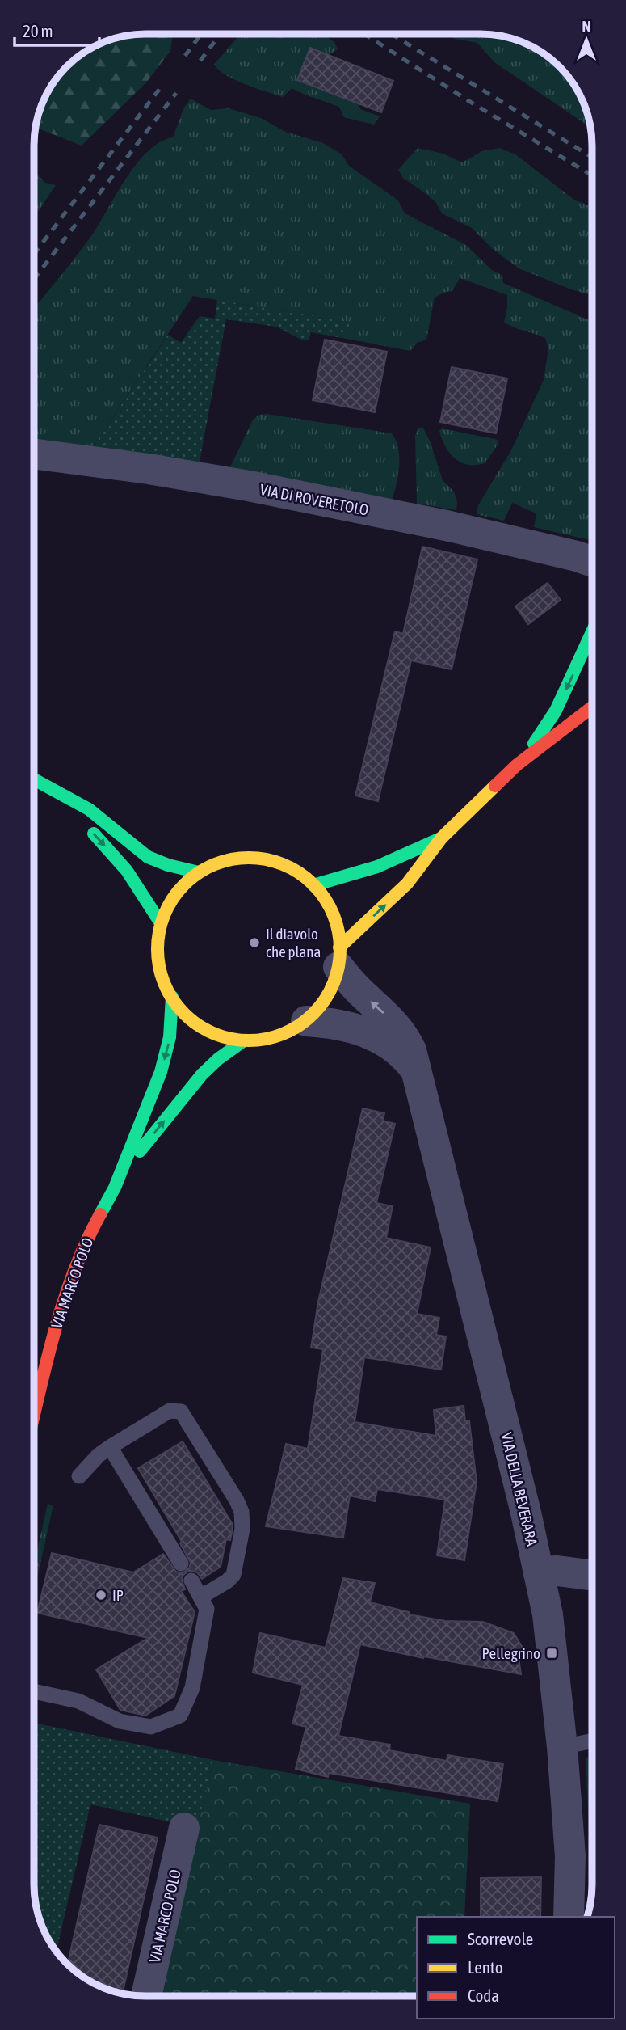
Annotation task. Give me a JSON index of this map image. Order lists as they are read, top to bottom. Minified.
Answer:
{"streets":{"main road":["VIA MARCO POLO"],"street":["VIA DI ROVERETOLO","VIA DELLA BEVERARA"]},"crossings":[["VIA MARCO POLO","VIA DELLA BEVERARA"]],"places":{"other":["Il diavolo che plana","IP"],"transit":["Pellegrino"]},"legend":["Scorrevole","Lento","Coda"],"scale_bar":"20 m","north":"top"}
